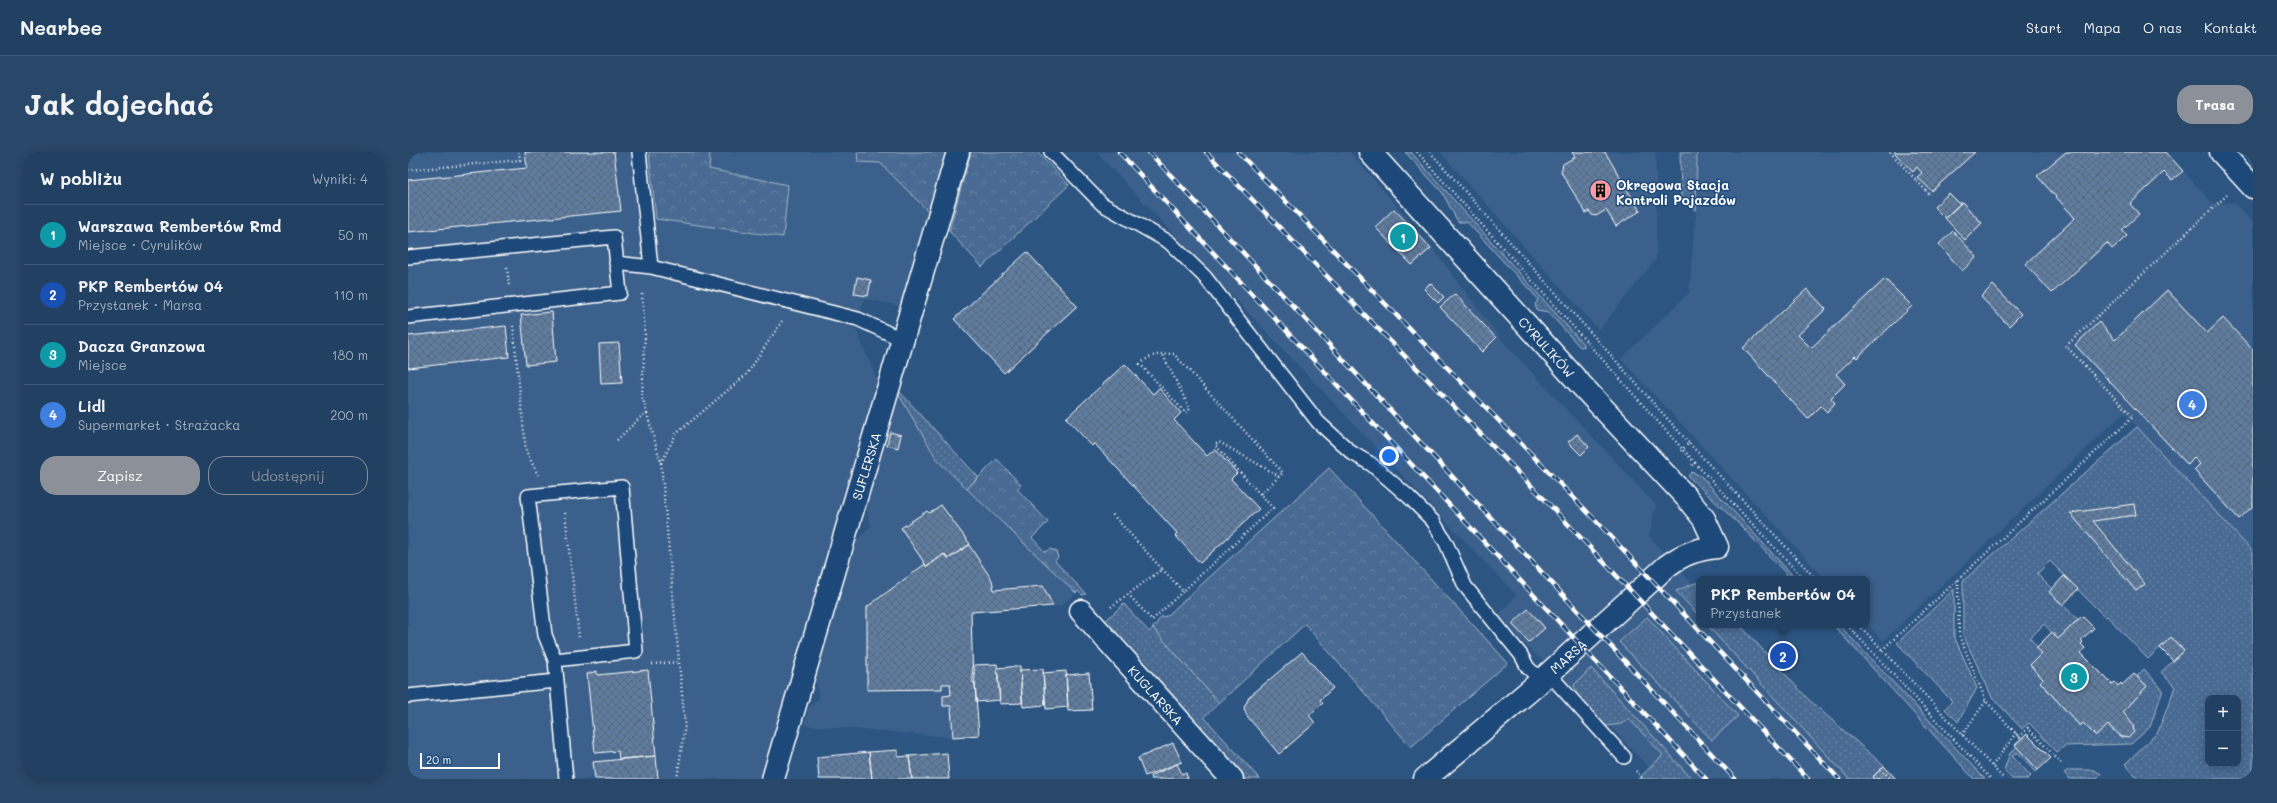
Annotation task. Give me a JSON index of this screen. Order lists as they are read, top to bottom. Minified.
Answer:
{"streets":{"street":["CYRULIKÓW","SUFLERSKA","MARSA","KUGLARSKA"]},"crossings":[["CYRULIKÓW","MARSA"]],"places":{"building":["Okręgowa Stacja Kontroli Pojazdów"]},"scale_bar":"20 m","page":{"header":"Nearbee","nav":["Start","Mapa","O nas","Kontakt"],"buttons":["Trasa",["Zapisz","Udostępnij"]],"title":"Jak dojechać","heading":["W pobliżu","Wyniki: 4"],"list":[{"mark":"1","name":"Warszawa Rembertów Rmd","note":"Miejsce · Cyrulików","value":"50 m"},{"mark":"2","name":"PKP Rembertów 04","note":"Przystanek · Marsa","value":"110 m"},{"mark":"3","name":"Dacza Granzowa","note":"Miejsce","value":"180 m"},{"mark":"4","name":"Lidl","note":"Supermarket · Strażacka","value":"200 m"}],"pins":["1","4","2","3"],"popup":["PKP Rembertów 04","Przystanek"],"map_buttons":["+","−"],"scale":"20 m"}}
